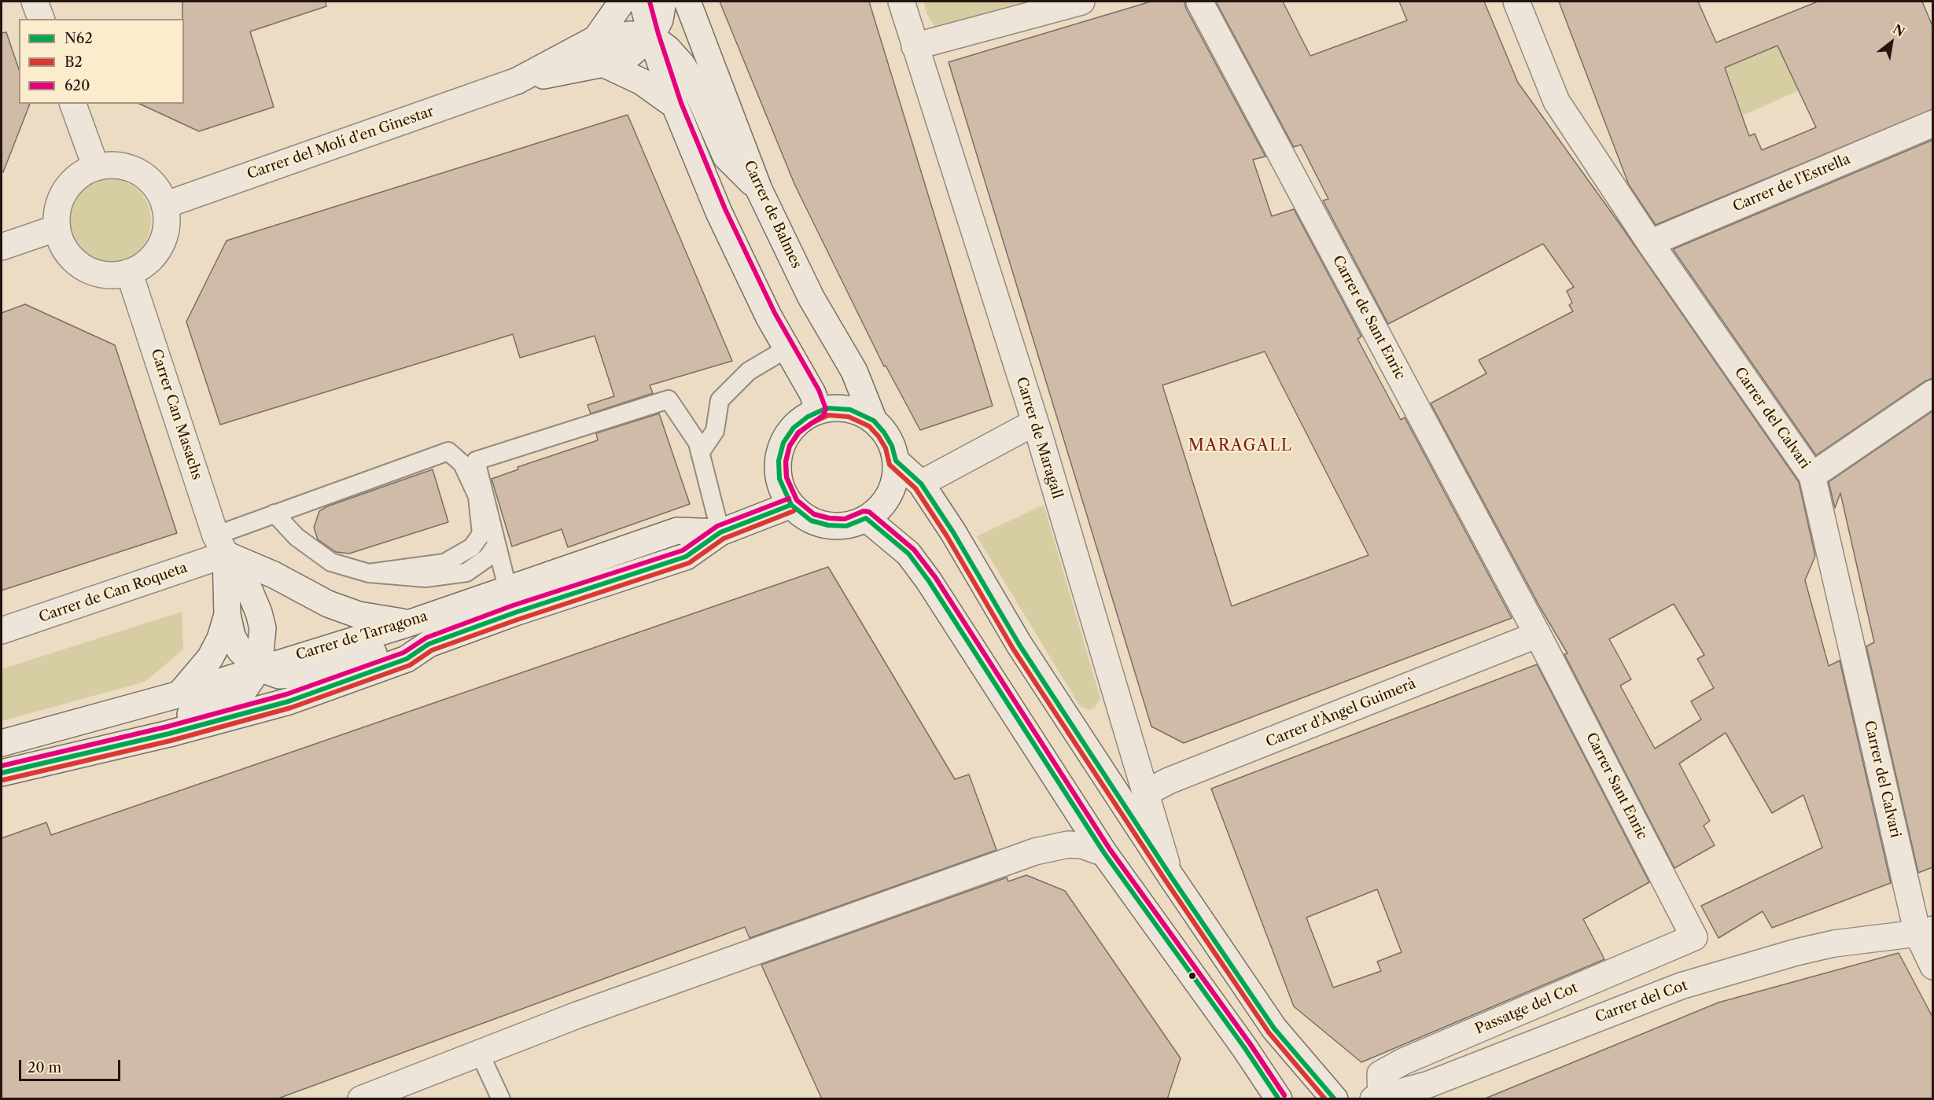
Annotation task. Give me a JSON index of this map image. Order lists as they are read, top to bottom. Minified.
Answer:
{"streets":{"street":["Carrer del Molí d'en Ginestar","Carrer de l'Estrella","Carrer de Balmes","Carrer de Sant Enric","Carrer Can Masachs","Carrer del Calvari","Carrer de Maragall","Carrer de Can Roqueta","Carrer de Tarragona","Carrer d'Àngel Guimerà","Carrer Sant Enric","Carrer del Cot","Passatge del Cot"]},"crossings":[["Carrer del Molí d'en Ginestar","Carrer Can Masachs"],["Carrer de l'Estrella","Carrer del Calvari"],["Carrer de Balmes","Carrer de Tarragona"],["Carrer de Sant Enric","Carrer d'Àngel Guimerà"],["Carrer de Sant Enric","Carrer Sant Enric"],["Carrer Can Masachs","Carrer de Can Roqueta"],["Carrer del Calvari","Carrer del Cot"],["Carrer de Maragall","Carrer d'Àngel Guimerà"],["Carrer d'Àngel Guimerà","Carrer Sant Enric"],["Carrer Sant Enric","Passatge del Cot"],["Carrer del Cot","Passatge del Cot"]],"districts":["MARAGALL"],"lines":["transit line 620","transit line N62","transit line B2"],"legend":["N62","B2","620"],"scale_bar":"20 m","north":"top right"}
